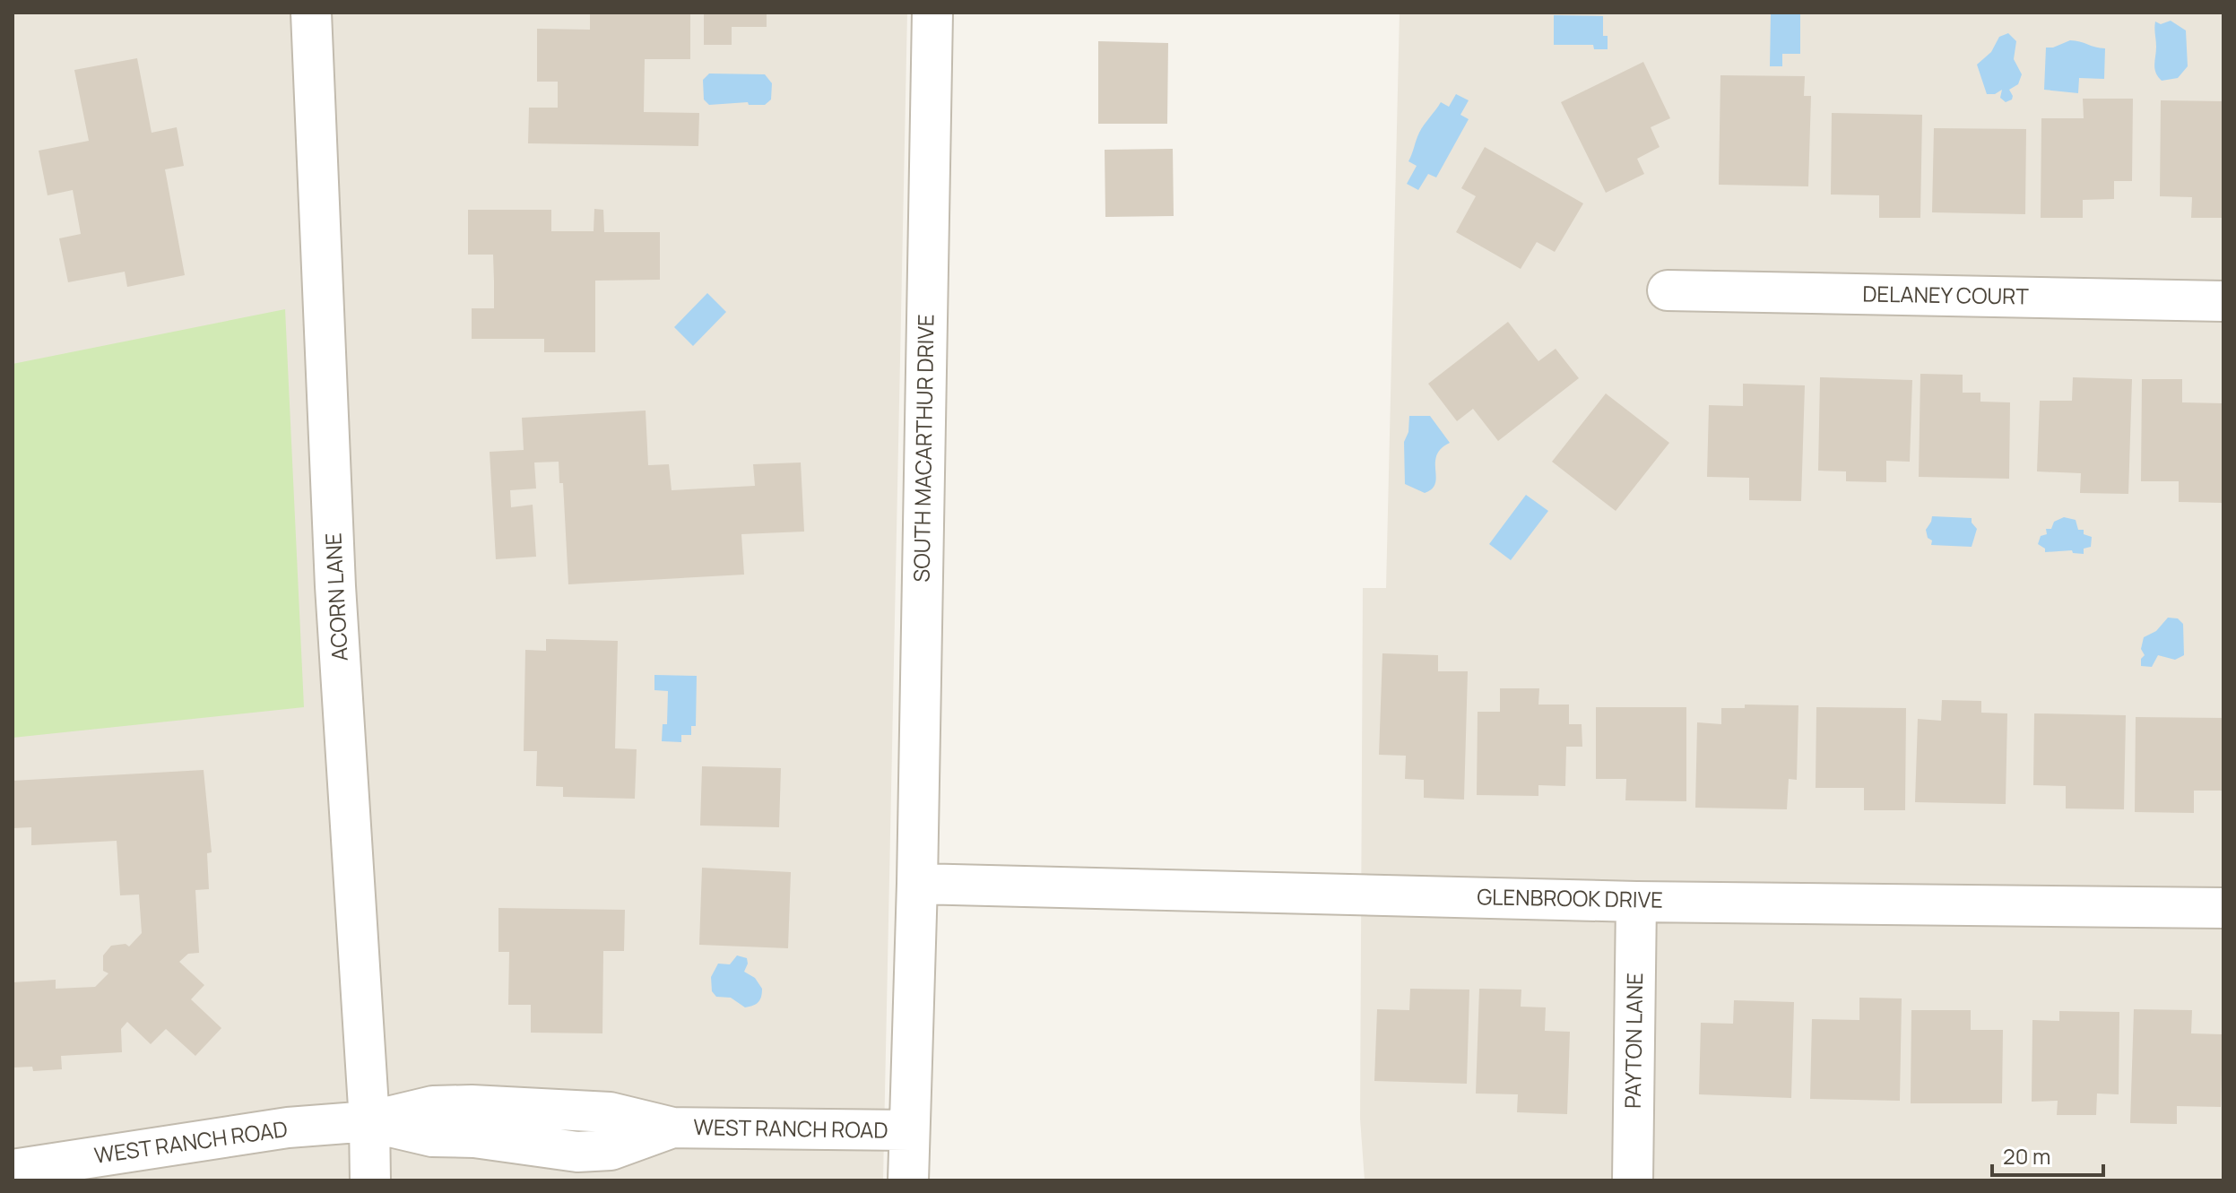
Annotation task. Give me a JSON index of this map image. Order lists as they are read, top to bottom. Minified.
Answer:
{"streets":{"street":["DELANEY COURT","SOUTH MACARTHUR DRIVE","ACORN LANE","GLENBROOK DRIVE","PAYTON LANE","WEST RANCH ROAD"]},"crossings":[["SOUTH MACARTHUR DRIVE","GLENBROOK DRIVE"],["ACORN LANE","WEST RANCH ROAD"],["GLENBROOK DRIVE","PAYTON LANE"]],"scale_bar":"20 m"}
